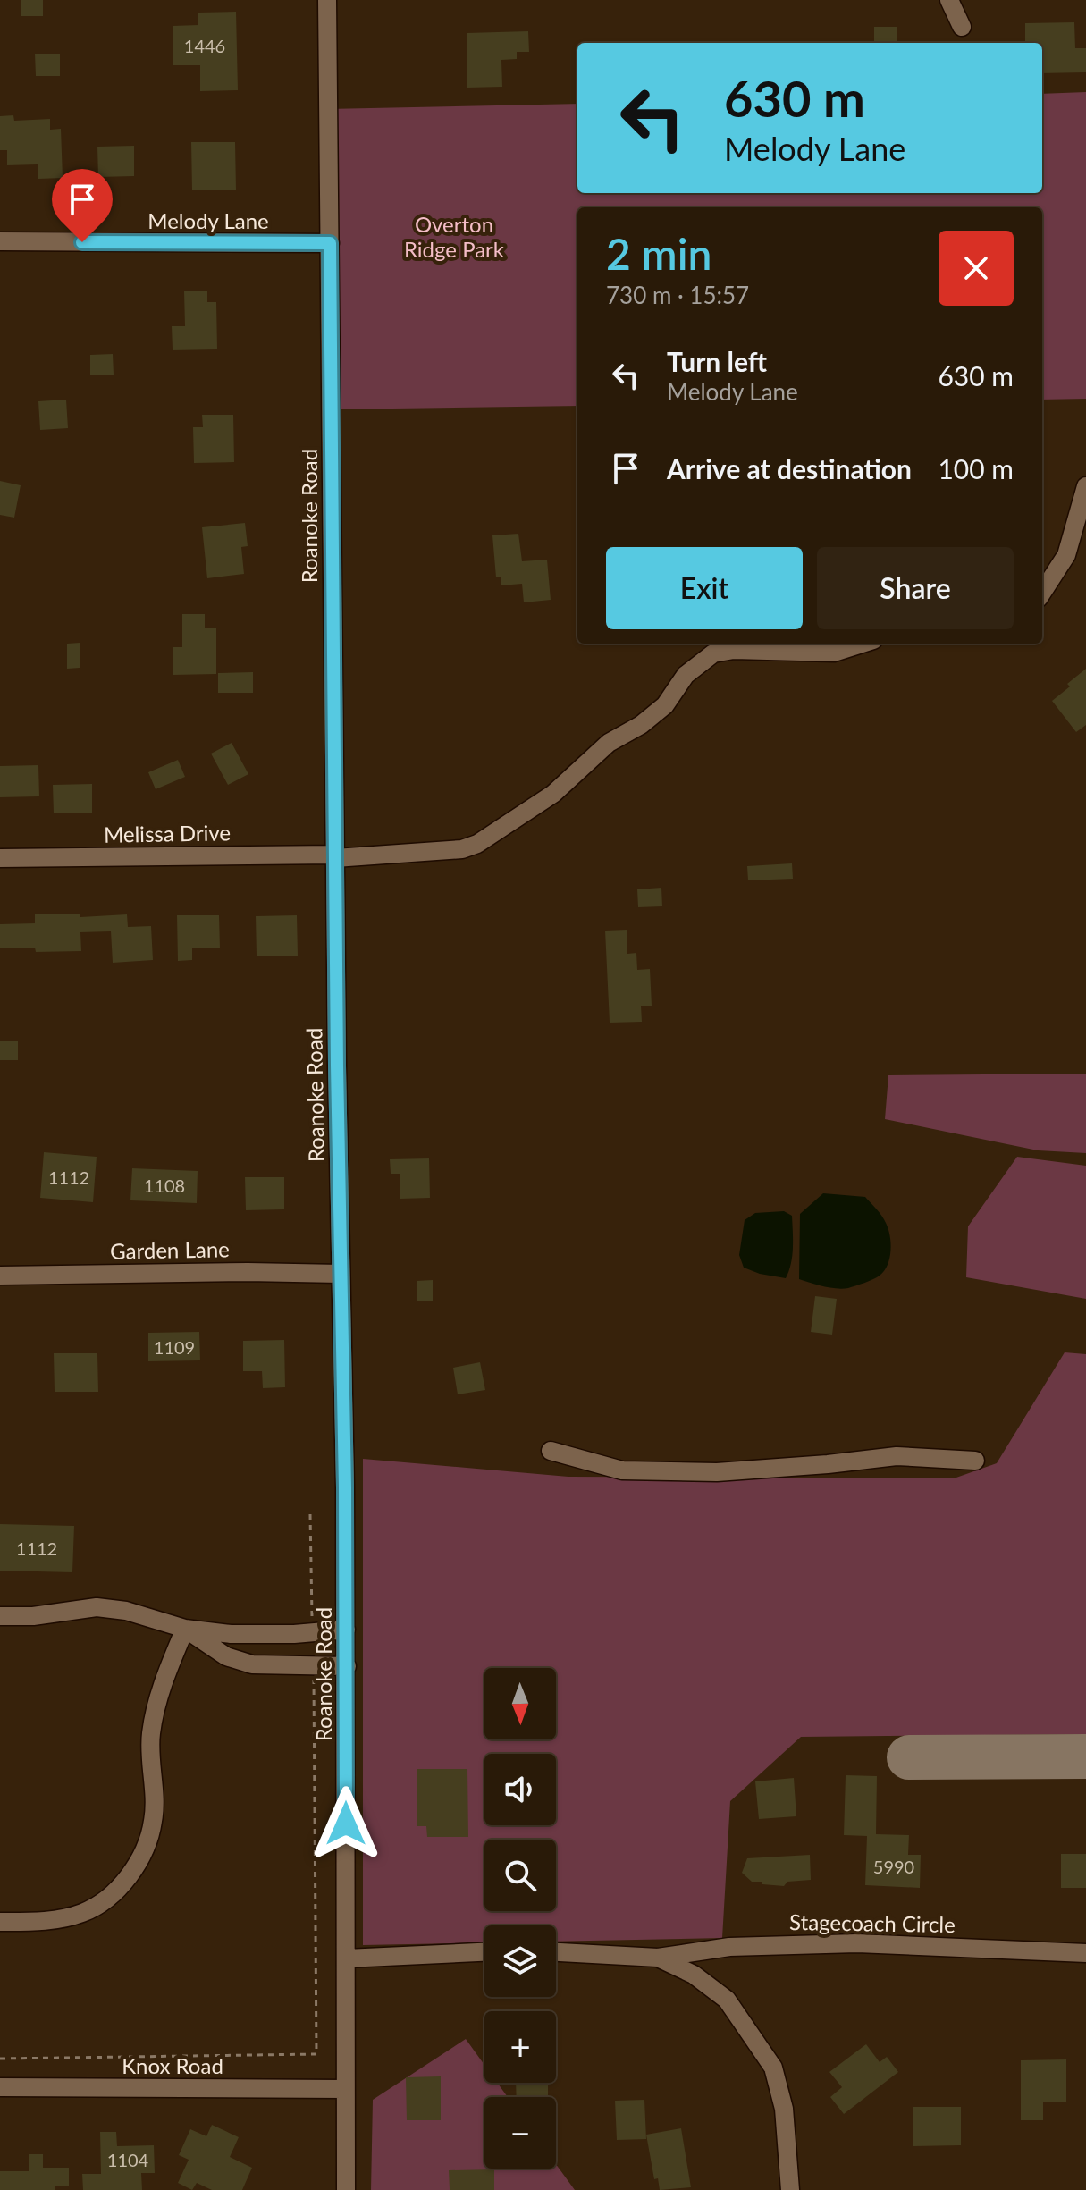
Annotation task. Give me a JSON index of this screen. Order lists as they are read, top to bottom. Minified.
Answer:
{"streets":{"street":["Melody Lane","Roanoke Road","Melissa Drive","Garden Lane","Stagecoach Circle","Knox Road"]},"crossings":[["Melody Lane","Roanoke Road"],["Roanoke Road","Melissa Drive"],["Roanoke Road","Garden Lane"],["Roanoke Road","Knox Road"]],"parks":["Overton Ridge Park"],"house_numbers":["1446","1112","1108","1109","1112","5990","1104"],"north":"bottom","page":{"turn":["630 m","Melody Lane"],"heading":["2 min","730 m · 15:57"],"list":[{"name":"Turn left","note":"Melody Lane","value":"630 m"},{"name":"Arrive at destination","value":"100 m"}],"buttons":["Exit","Share"],"map_buttons":["+","−"]}}
